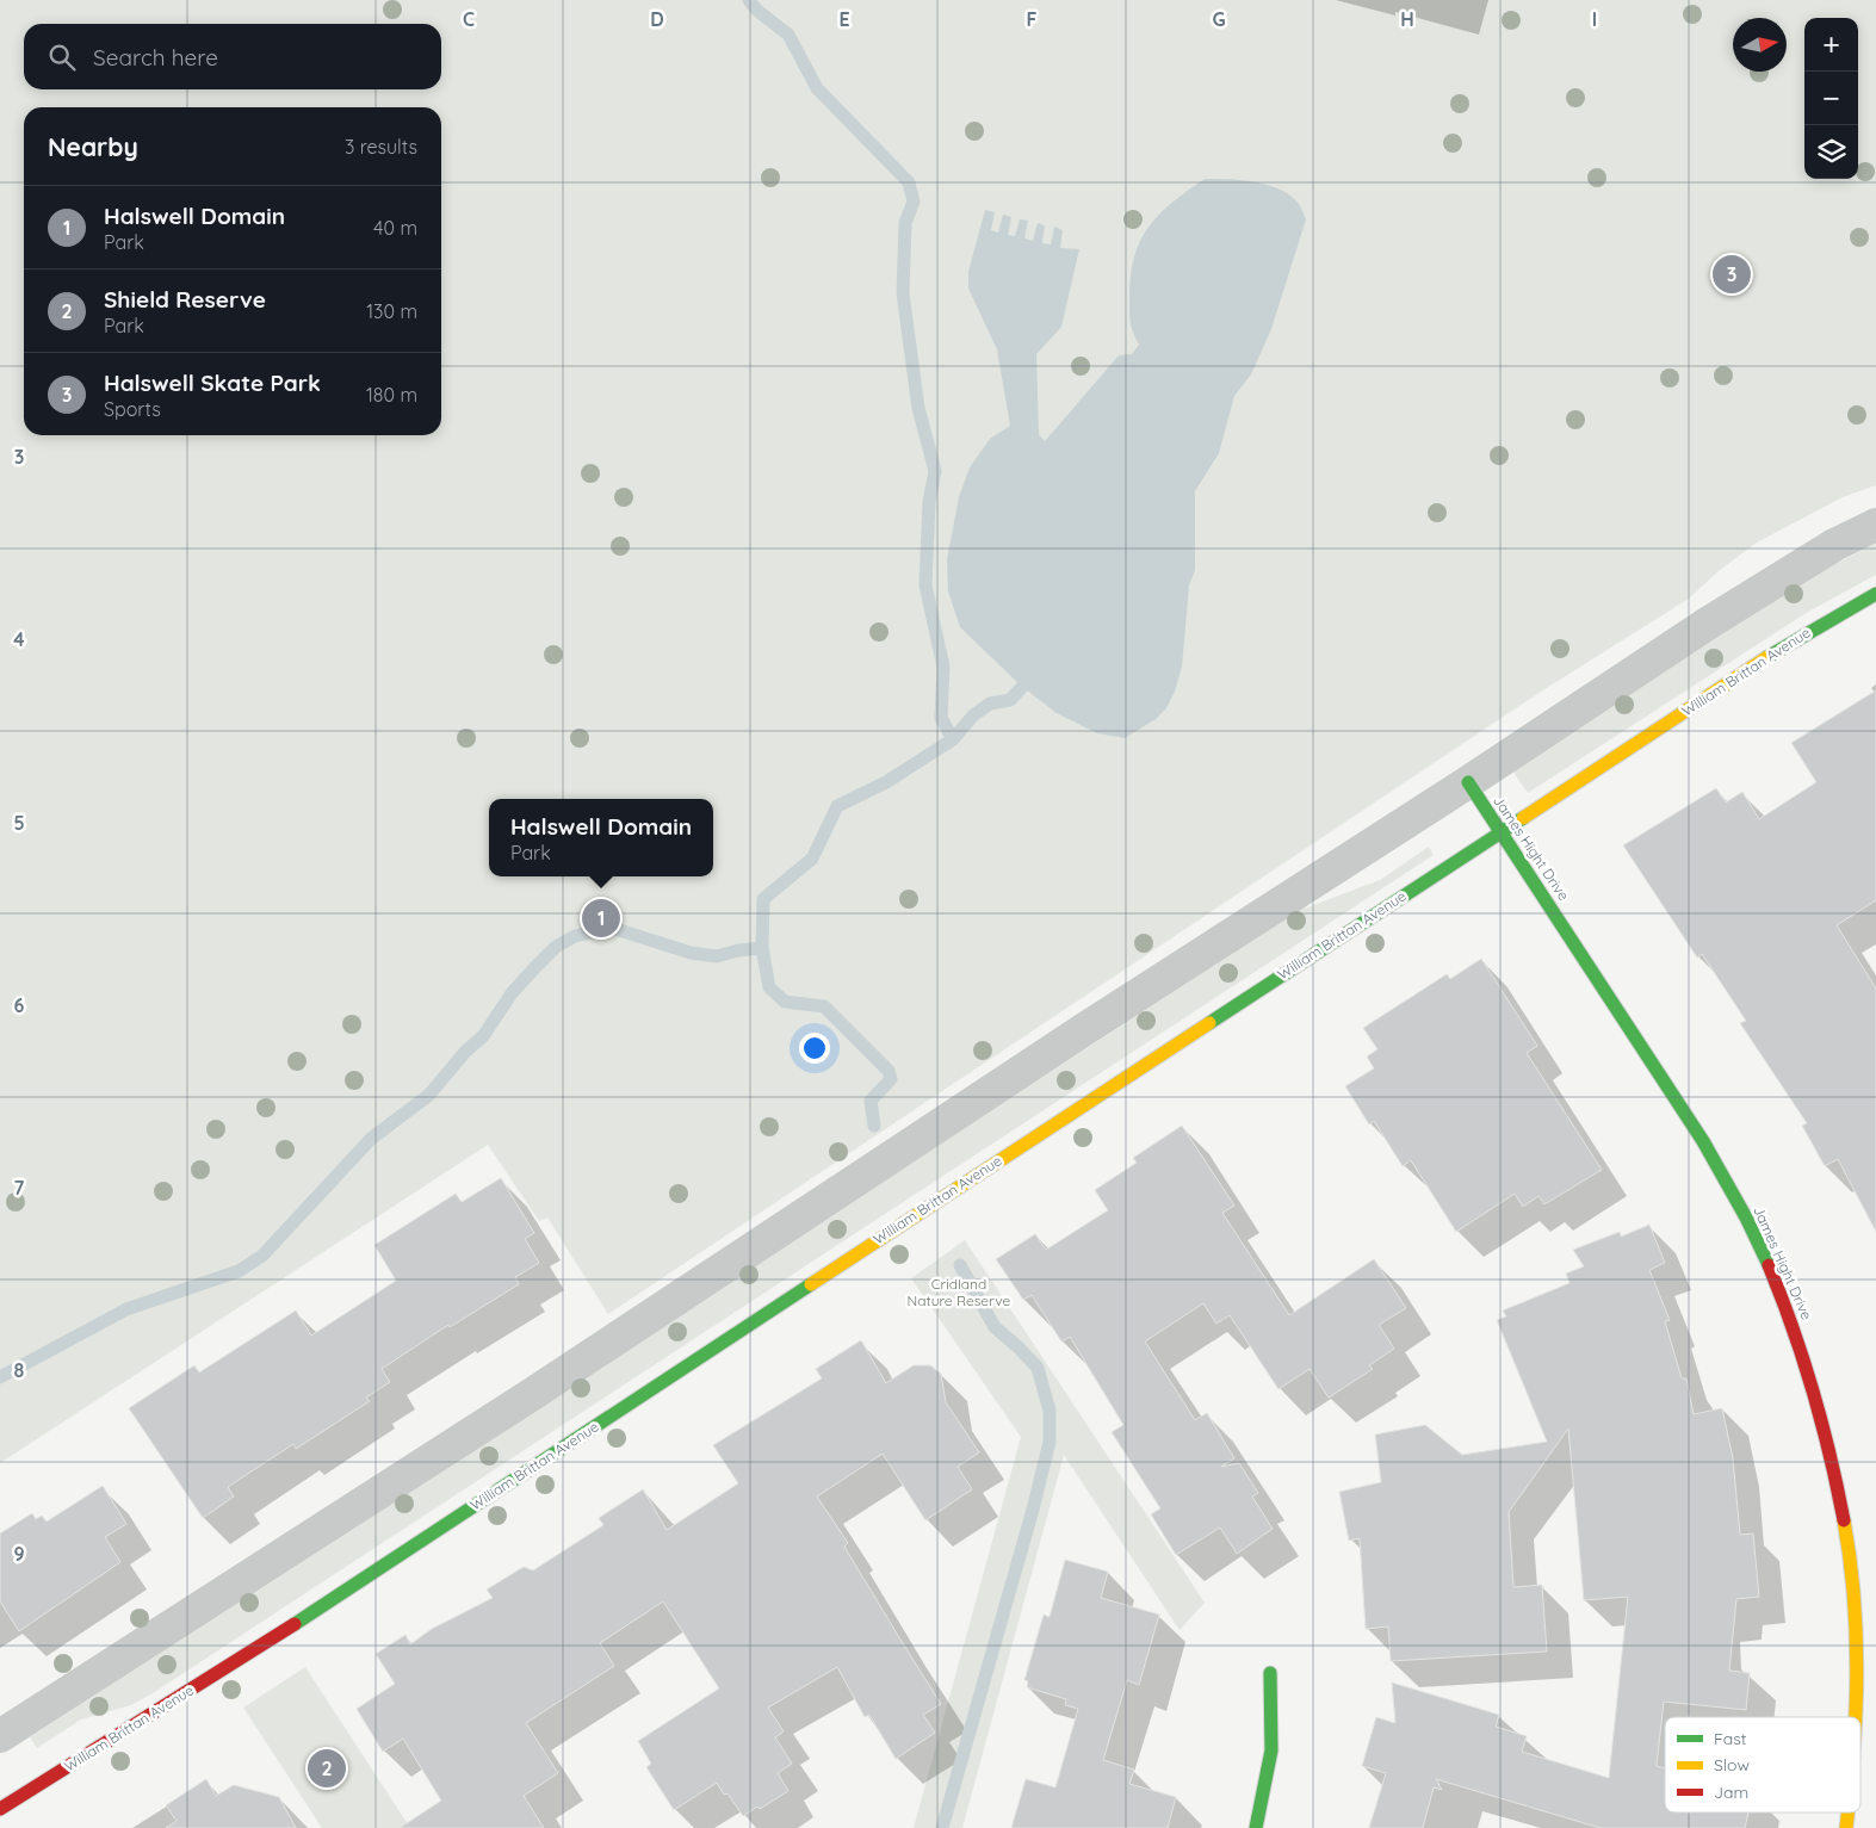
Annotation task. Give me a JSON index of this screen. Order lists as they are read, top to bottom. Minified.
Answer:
{"streets":{"street":["William Brittan Avenue","James Hight Drive"]},"crossings":[["William Brittan Avenue","James Hight Drive"]],"parks":["Cridland Nature Reserve"],"legend":["Fast","Slow","Jam"],"north":"right","page":{"map_buttons":["+","−"],"search":"Search here","heading":["Nearby","3 results"],"list":[{"mark":"1","name":"Halswell Domain","note":"Park","value":"40 m"},{"mark":"2","name":"Shield Reserve","note":"Park","value":"130 m"},{"mark":"3","name":"Halswell Skate Park","note":"Sports","value":"180 m"}],"pins":["3","1","2"],"popup":["Halswell Domain","Park"]},"grid":{"columns":["C","D","E","F","G","H","I"],"rows":["3","4","5","6","7","8","9"]}}
